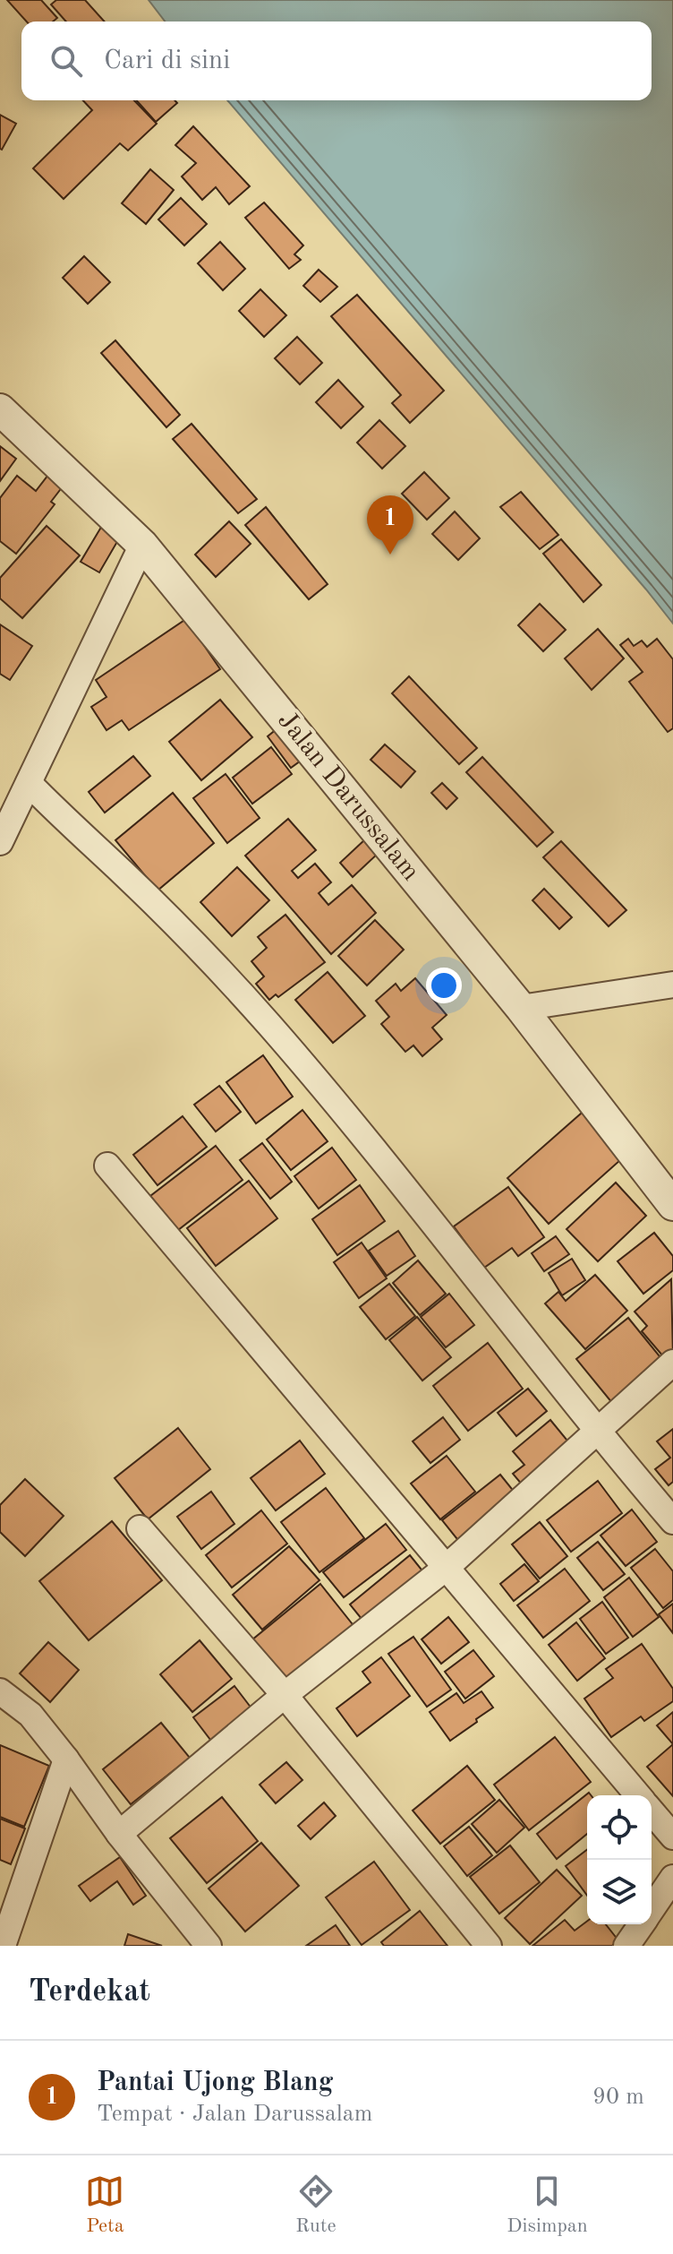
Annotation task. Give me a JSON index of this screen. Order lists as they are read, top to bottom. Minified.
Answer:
{"streets":{"street":["Jalan Darussalam"]},"page":{"search":"Cari di sini","pins":"1","heading":"Terdekat","list":[{"mark":"1","name":"Pantai Ujong Blang","note":"Tempat · Jalan Darussalam","value":"90 m"}],"nav":["Peta","Rute","Disimpan"]}}
